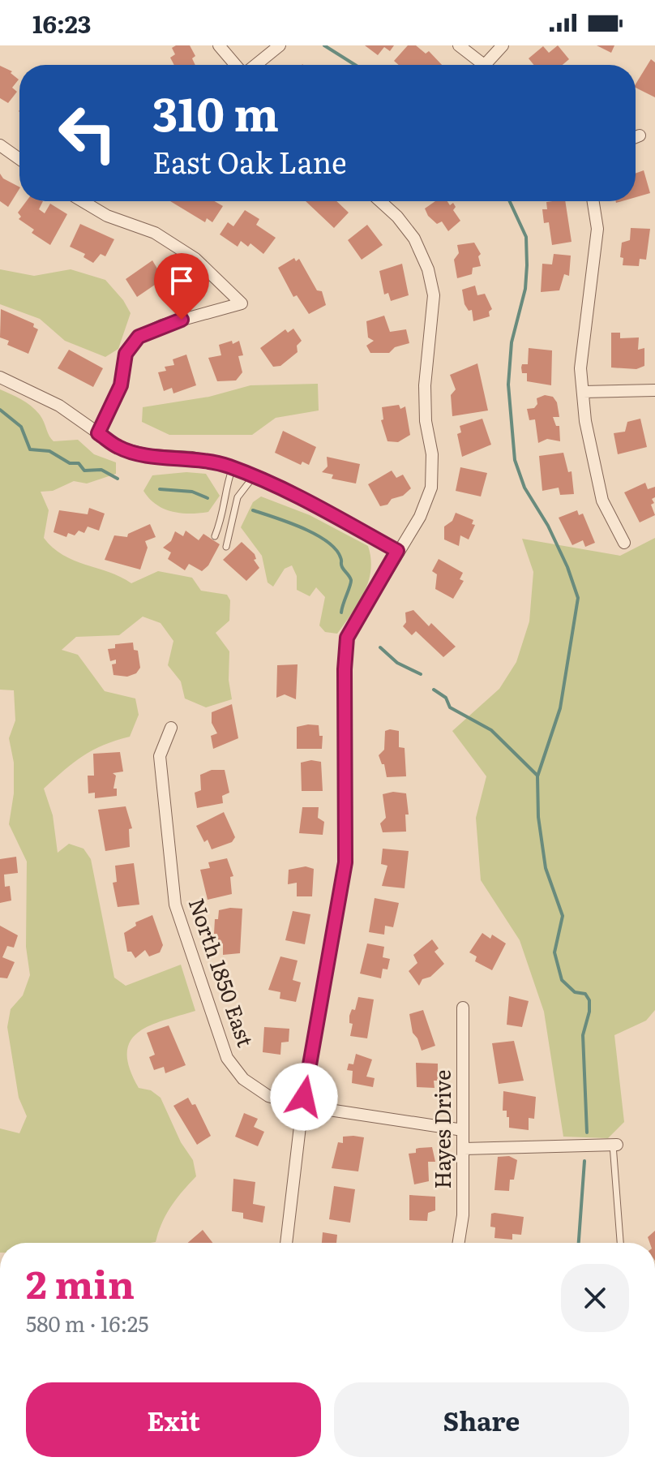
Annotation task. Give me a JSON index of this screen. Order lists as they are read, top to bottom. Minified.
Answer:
{"streets":{"street":["North 1850 East","Hayes Drive"]},"crossings":[["North 1850 East","Hayes Drive"]],"page":{"status":"16:23","turn":["310 m","East Oak Lane"],"heading":["2 min","580 m · 16:25"],"buttons":["Exit","Share"]}}
